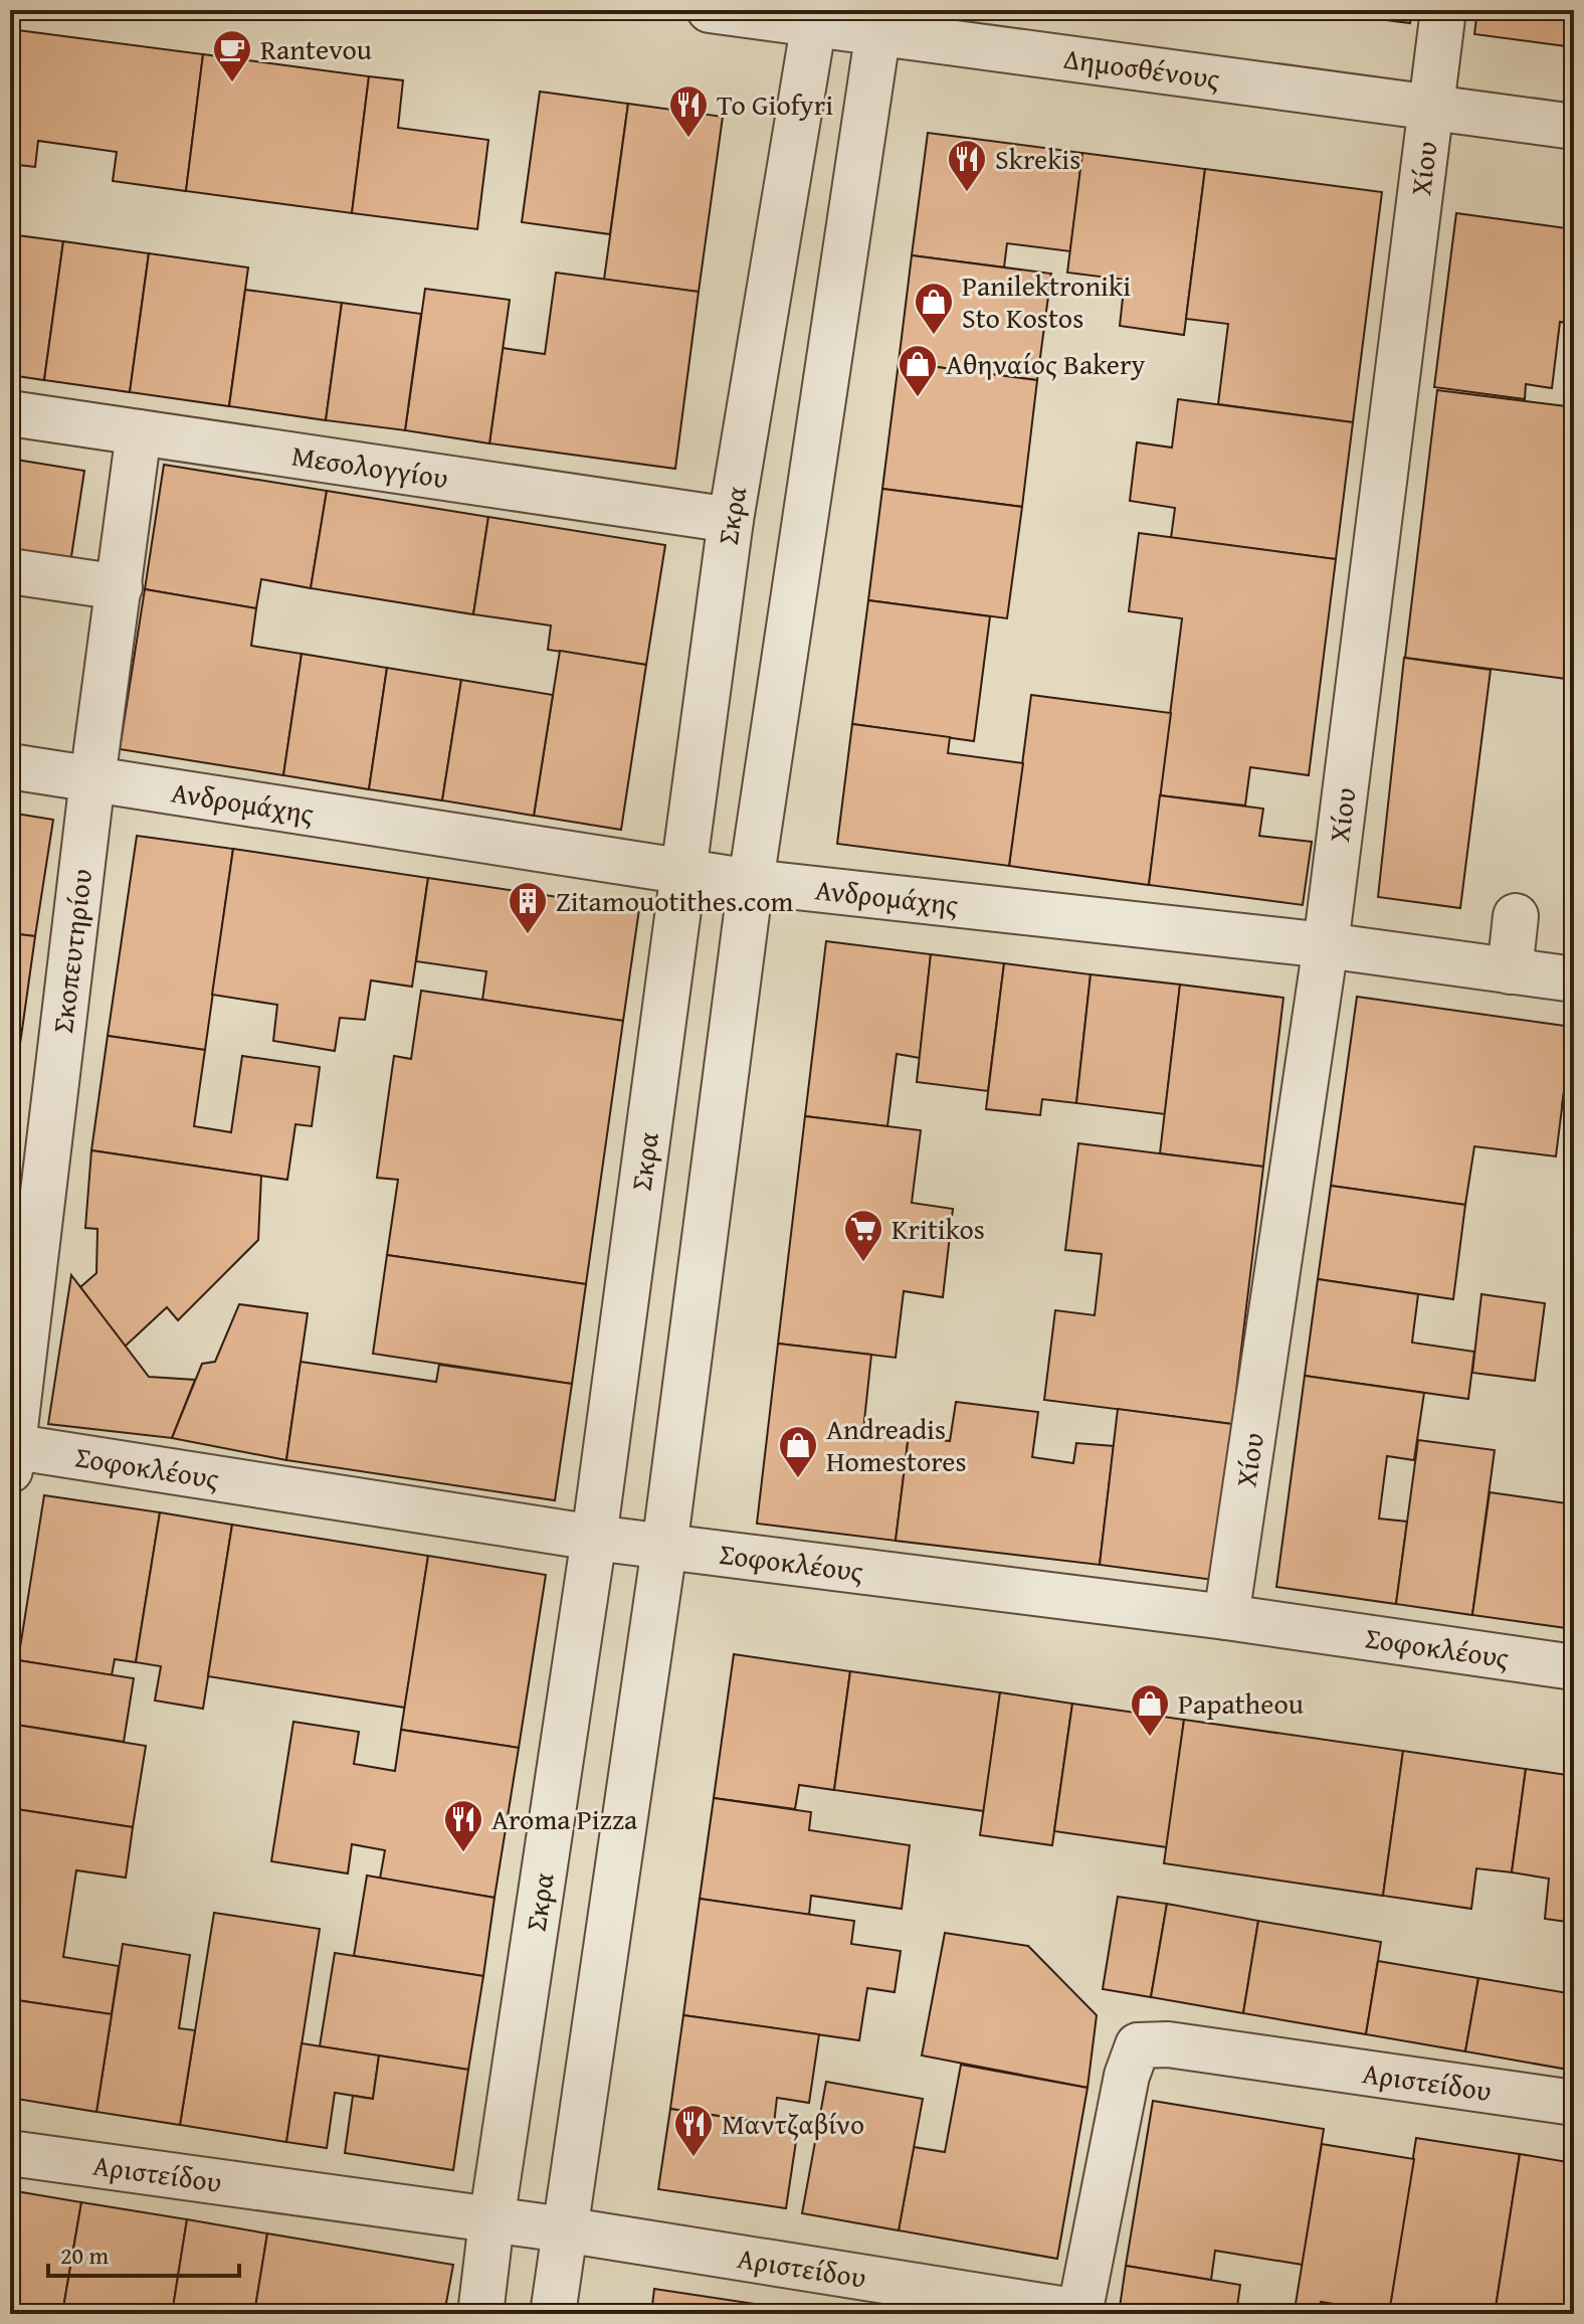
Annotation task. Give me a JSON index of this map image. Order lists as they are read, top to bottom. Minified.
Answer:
{"streets":{"street":["Δημοσθένους","Χίου","Μεσολογγίου","Σκρα","Ανδρομάχης","Σκοπευτηρίου","Σοφοκλέους","Αριστείδου"]},"crossings":[["Δημοσθένους","Χίου"],["Δημοσθένους","Σκρα"],["Χίου","Ανδρομάχης"],["Χίου","Σοφοκλέους"],["Μεσολογγίου","Σκρα"],["Μεσολογγίου","Σκοπευτηρίου"],["Σκρα","Ανδρομάχης"],["Σκρα","Σοφοκλέους"],["Σκρα","Αριστείδου"],["Ανδρομάχης","Σκοπευτηρίου"],["Σκοπευτηρίου","Σοφοκλέους"]],"places":{"cafe":["Rantevou"],"restaurant":["To Giofyri","Skrekis","Aroma Pizza","Μαντζαβίνο"],"shop":["Panilektroniki Sto Kostos","Αθηναίος Bakery","Andreadis Homestores","Papatheou"],"building":["Zitamouotithes.com"],"supermarket":["Kritikos"]},"scale_bar":"20 m"}
